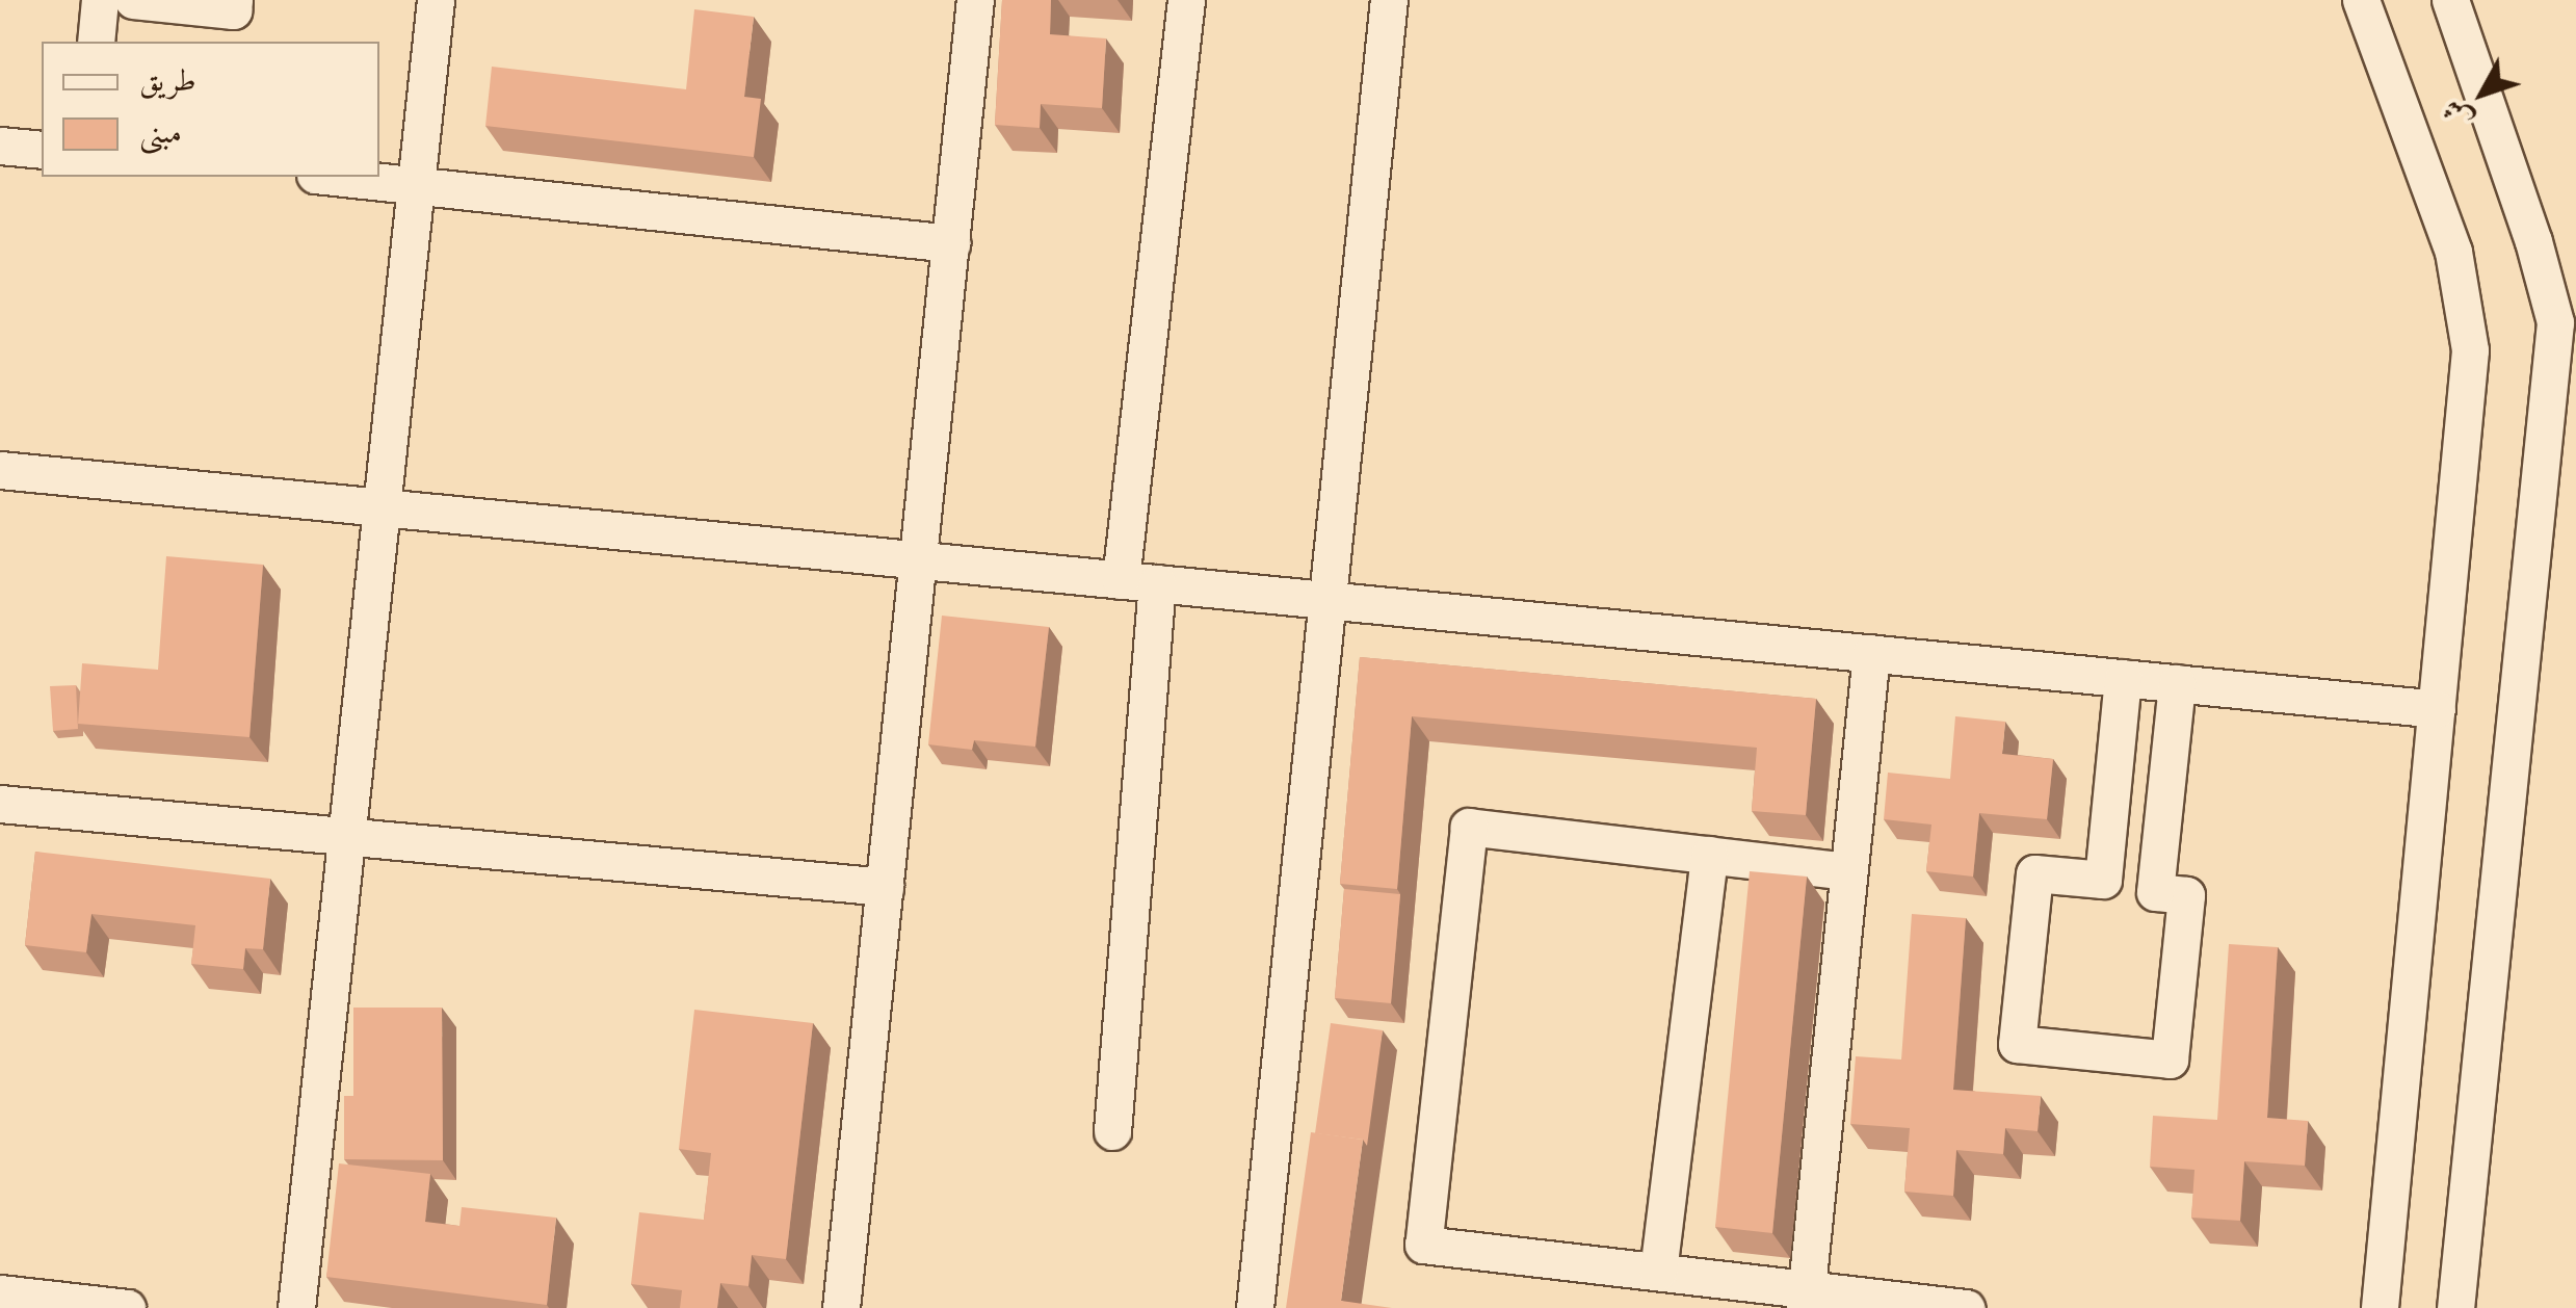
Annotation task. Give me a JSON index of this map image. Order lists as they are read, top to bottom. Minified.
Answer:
{"legend":["طريق","مبنى"],"north":"bottom left"}
